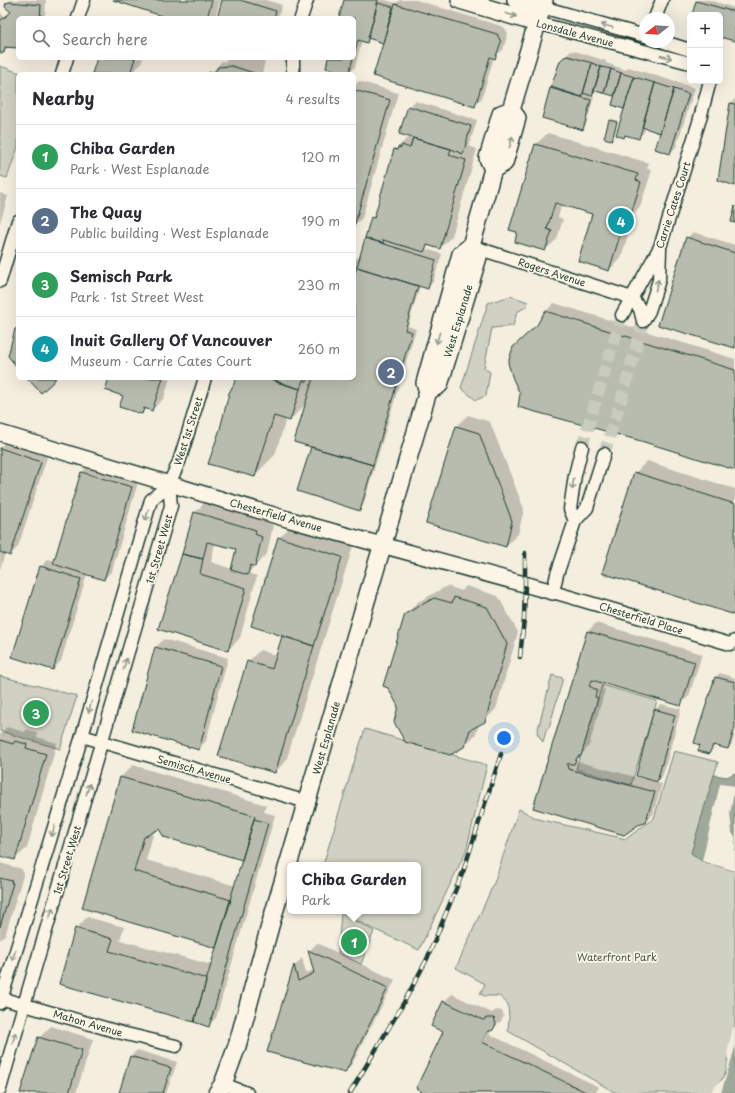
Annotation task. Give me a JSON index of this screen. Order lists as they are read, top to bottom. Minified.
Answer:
{"streets":{"main road":["Lonsdale Avenue","West Esplanade"],"street":["Carrie Cates Court","Rogers Avenue","West 1st Street","Chesterfield Avenue","1st Street West","Chesterfield Place","Semisch Avenue","Mahon Avenue"]},"crossings":[["Lonsdale Avenue","West Esplanade"],["Carrie Cates Court","Rogers Avenue"],["Rogers Avenue","West Esplanade"],["West Esplanade","Chesterfield Avenue"],["West Esplanade","Semisch Avenue"],["West 1st Street","Chesterfield Avenue"],["West 1st Street","1st Street West"],["Chesterfield Avenue","1st Street West"],["Chesterfield Avenue","Chesterfield Place"],["1st Street West","Semisch Avenue"],["1st Street West","Mahon Avenue"]],"parks":["Waterfront Park"],"north":"left","page":{"map_buttons":["+","−"],"search":"Search here","heading":["Nearby","4 results"],"list":[{"mark":"1","name":"Chiba Garden","note":"Park · West Esplanade","value":"120 m"},{"mark":"2","name":"The Quay","note":"Public building · West Esplanade","value":"190 m"},{"mark":"3","name":"Semisch Park","note":"Park · 1st Street West","value":"230 m"},{"mark":"4","name":"Inuit Gallery Of Vancouver","note":"Museum · Carrie Cates Court","value":"260 m"}],"pins":["4","2","3","1"],"popup":["Chiba Garden","Park"]}}
